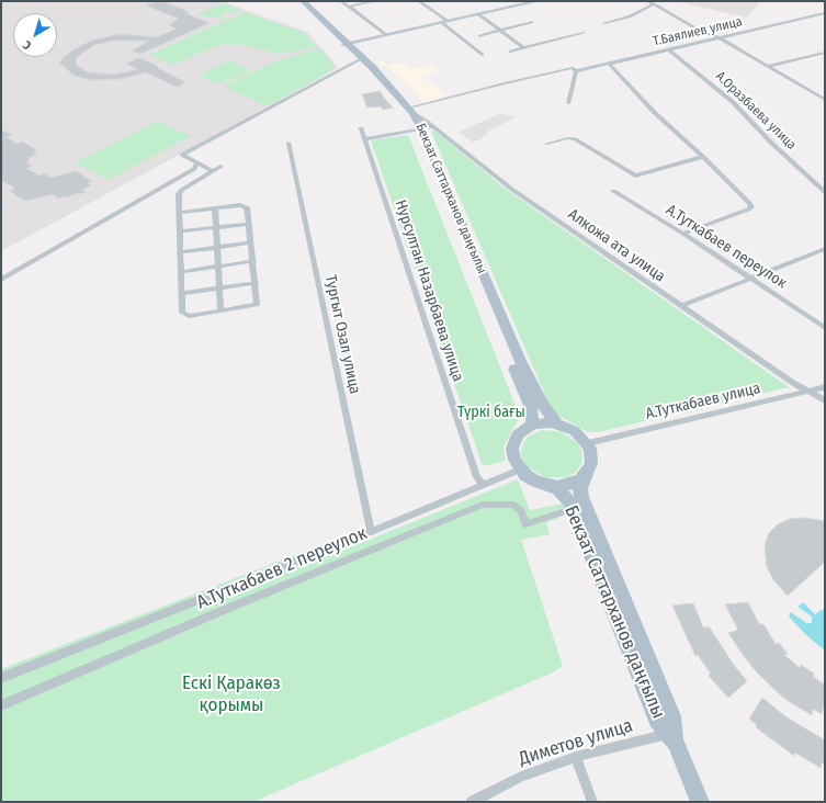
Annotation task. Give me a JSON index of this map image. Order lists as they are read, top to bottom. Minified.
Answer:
{"streets":{"main road":["Бекзат Саттарханов даңғылы"],"street":["Т.Баялиев улица","А.Оразбаева улица","Алкожа ата улица","А.Туткабаев переулок","Нурсултан Назарбаева улица","Тургыт Озал улица","А.Туткабаев улица","А.Туткабаев 2 переулок","Диметов улица"]},"crossings":[["Т.Баялиев улица","А.Оразбаева улица"],["Т.Баялиев улица","Бекзат Саттарханов даңғылы"],["Бекзат Саттарханов даңғылы","Алкожа ата улица"],["Бекзат Саттарханов даңғылы","А.Туткабаев улица"],["Бекзат Саттарханов даңғылы","А.Туткабаев 2 переулок"],["Бекзат Саттарханов даңғылы","Диметов улица"],["Алкожа ата улица","А.Туткабаев улица"]],"parks":["Түркі бағы","Ескі Қаракөз қорымы"],"north":"bottom left"}
